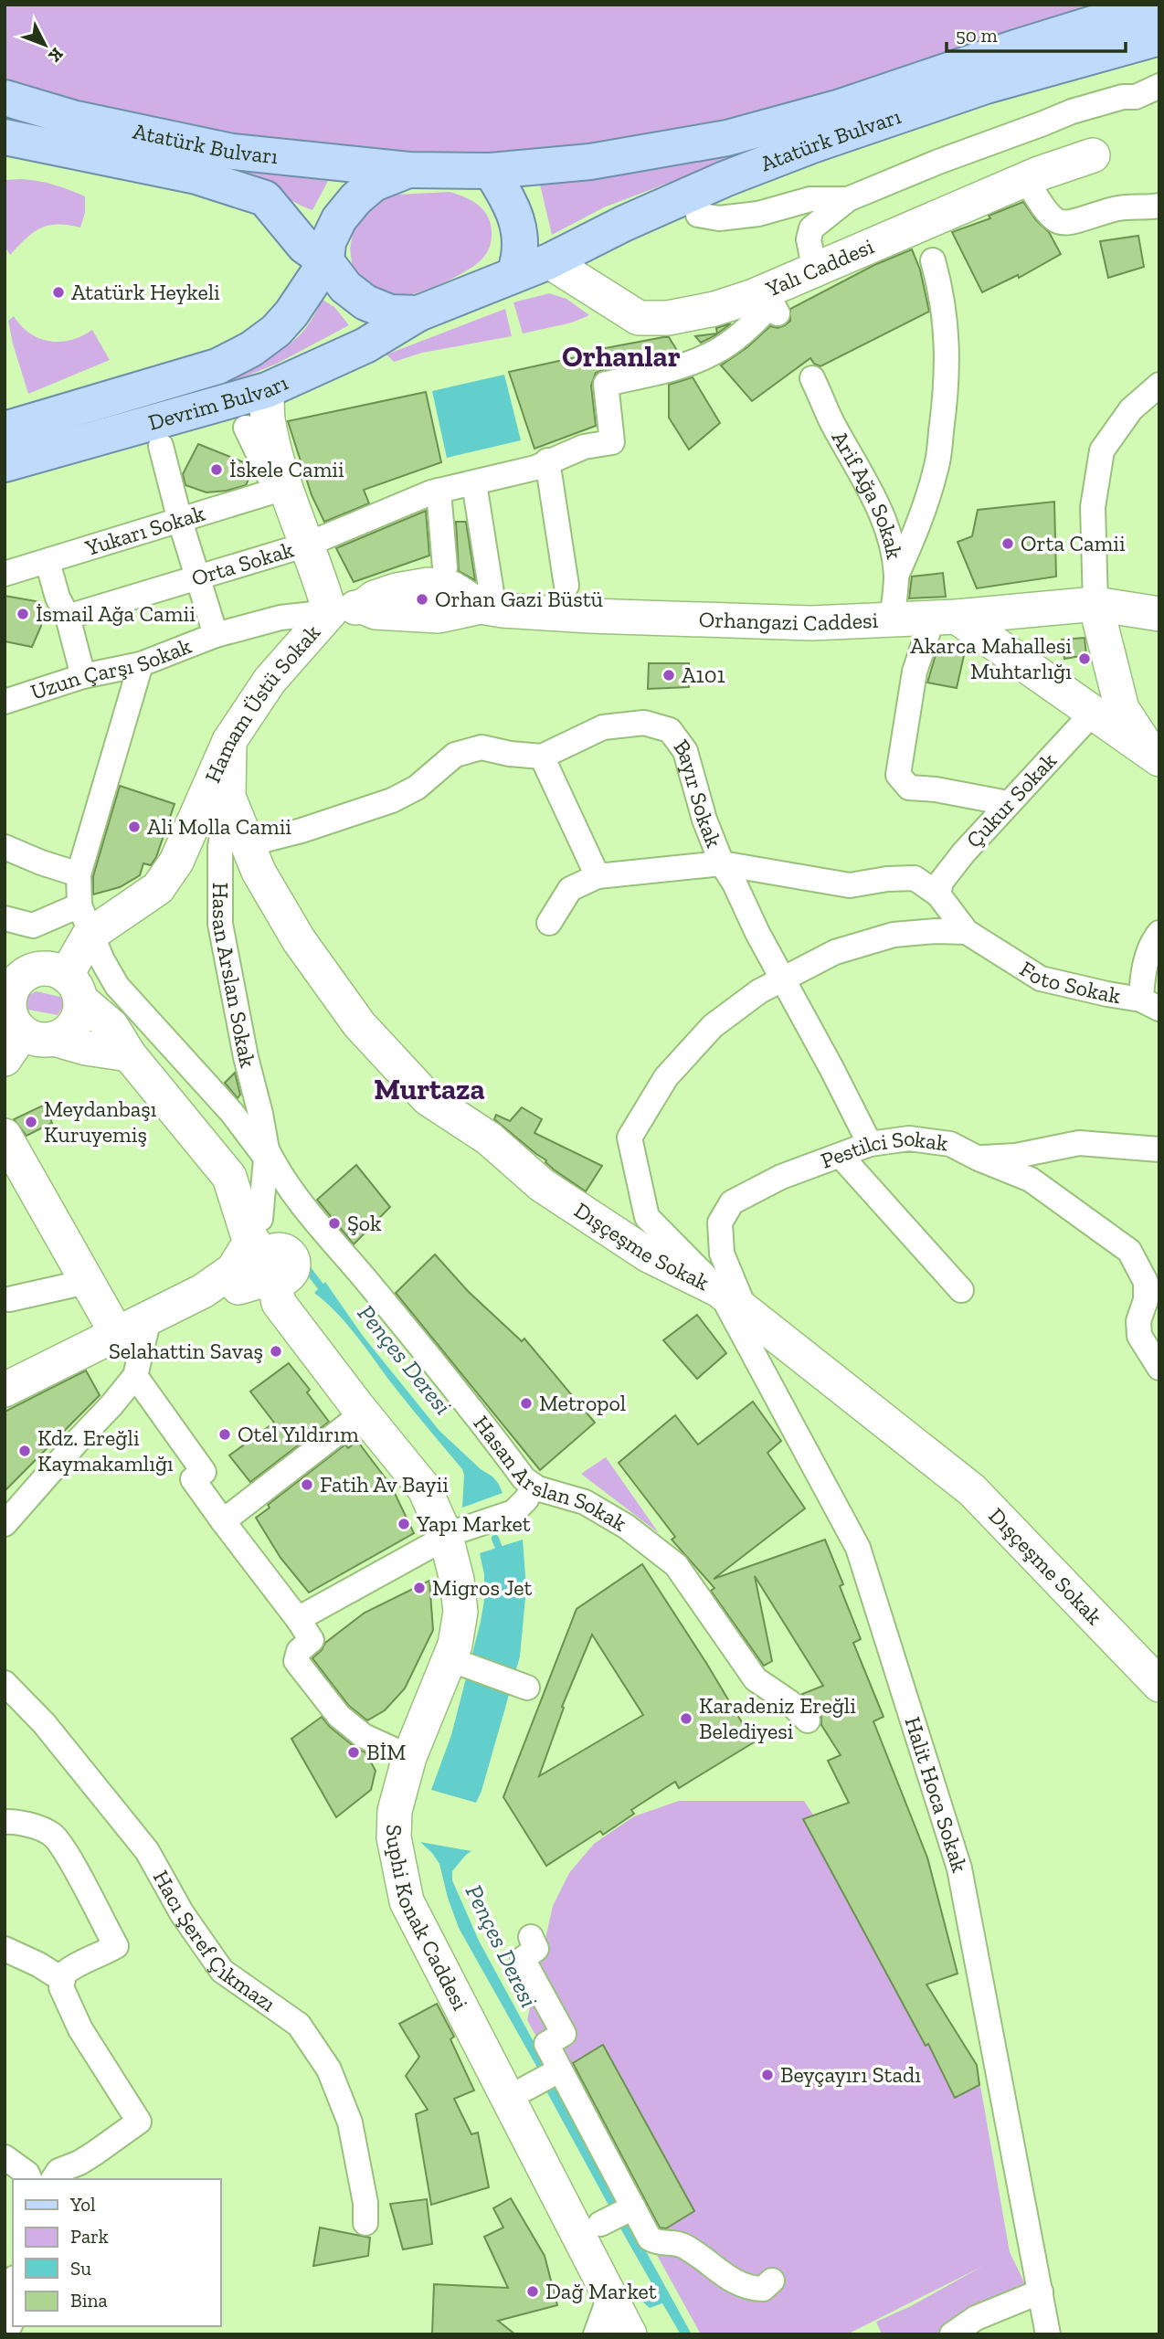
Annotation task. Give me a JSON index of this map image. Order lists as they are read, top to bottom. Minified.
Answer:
{"streets":{"main road":["Atatürk Bulvarı","Devrim Bulvarı"],"street":["Yalı Caddesi","Arif Ağa Sokak","Yukarı Sokak","Orta Sokak","Orhangazi Caddesi","Uzun Çarşı Sokak","Hamam Üstü Sokak","Bayır Sokak","Çukur Sokak","Hasan Arslan Sokak","Foto Sokak","Pestilci Sokak","Dışçeşme Sokak","Halit Hoca Sokak","Suphi Konak Caddesi","Hacı Şeref Çıkmazı"]},"crossings":[["Atatürk Bulvarı","Yalı Caddesi"],["Atatürk Bulvarı","Devrim Bulvarı"],["Arif Ağa Sokak","Orhangazi Caddesi"],["Orhangazi Caddesi","Uzun Çarşı Sokak"],["Orhangazi Caddesi","Hamam Üstü Sokak"],["Uzun Çarşı Sokak","Hamam Üstü Sokak"],["Hamam Üstü Sokak","Hasan Arslan Sokak"],["Hamam Üstü Sokak","Dışçeşme Sokak"],["Hamam Üstü Sokak","Suphi Konak Caddesi"],["Bayır Sokak","Pestilci Sokak"],["Bayır Sokak","Halit Hoca Sokak"],["Hasan Arslan Sokak","Dışçeşme Sokak"],["Hasan Arslan Sokak","Suphi Konak Caddesi"],["Foto Sokak","Halit Hoca Sokak"],["Pestilci Sokak","Dışçeşme Sokak"],["Dışçeşme Sokak","Halit Hoca Sokak"]],"districts":["Orhanlar","Murtaza"],"water":["Pençes Deresi"],"places":["Atatürk Heykeli","İskele Camii","Orta Camii","Orhan Gazi Büstü","İsmail Ağa Camii","Akarca Mahallesi Muhtarlığı","A101","Ali Molla Camii","Meydanbaşı Kuruyemiş","Şok","Selahattin Savaş","Metropol","Otel Yıldırım","Kdz. Ereğli Kaymakamlığı","Fatih Av Bayii","Yapı Market","Migros Jet","Karadeniz Ereğli Belediyesi","BİM","Beyçayırı Stadı","Dağ Market"],"legend":["Yol","Park","Su","Bina"],"scale_bar":"50 m","north":"bottom right"}
